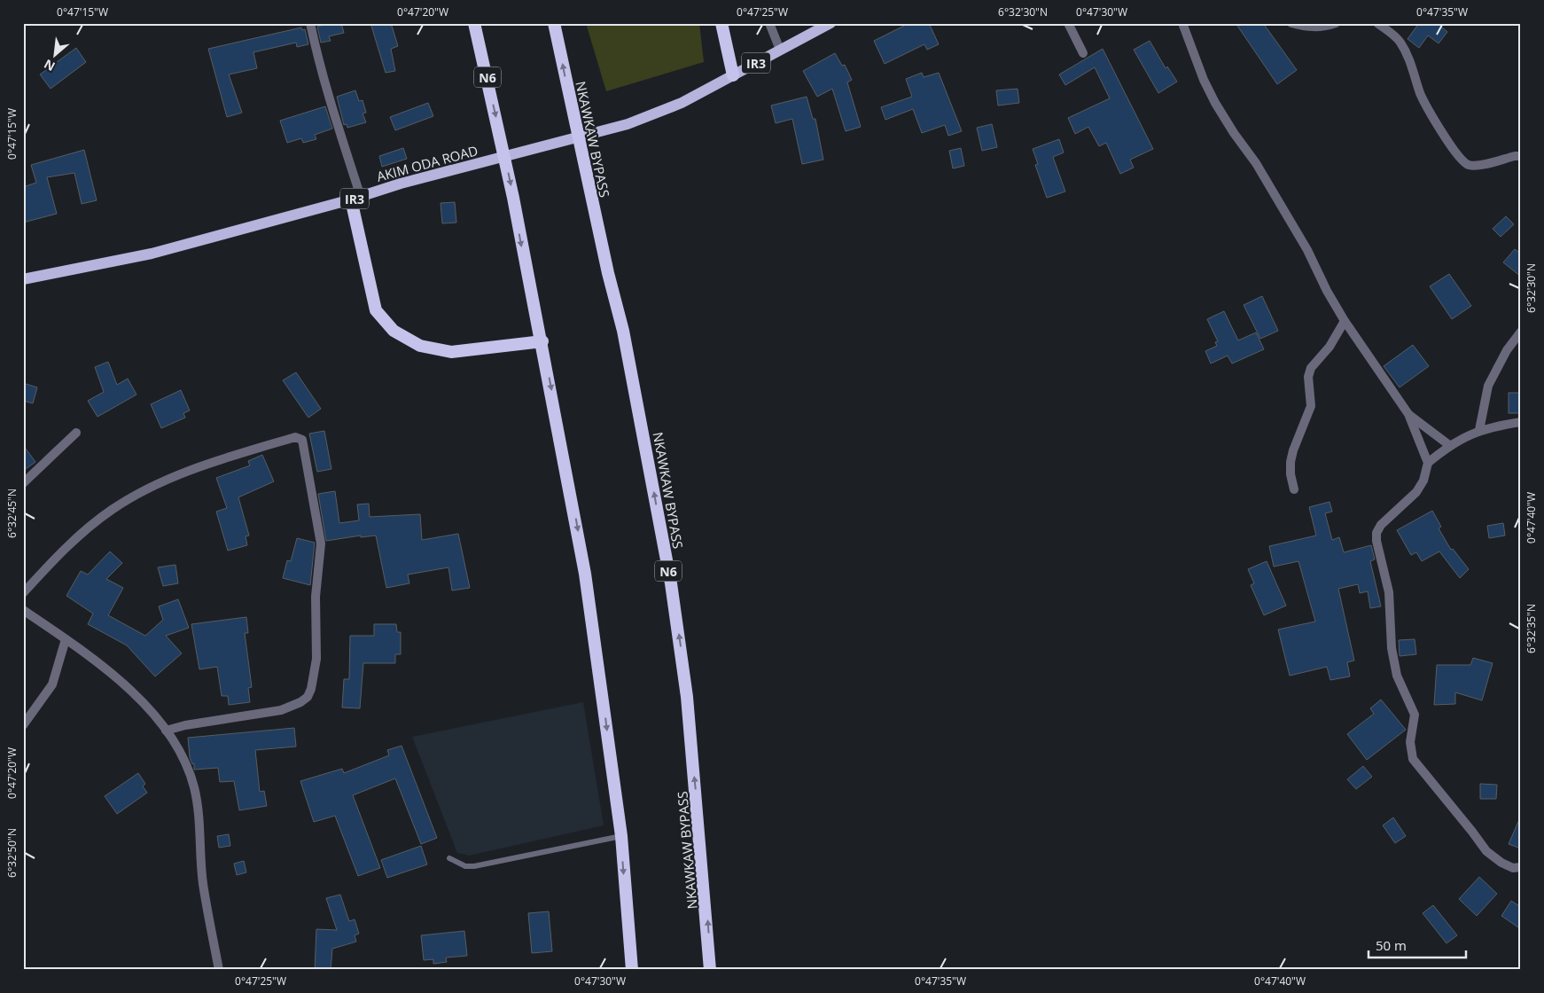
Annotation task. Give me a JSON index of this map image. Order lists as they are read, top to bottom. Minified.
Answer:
{"streets":{"highway":["N6","NKAWKAW BYPASS"],"main road":["IR3","AKIM ODA ROAD"]},"crossings":[["IR3","AKIM ODA ROAD"]],"scale_bar":"50 m","north":"bottom left","coordinates":["0°47'15\"W","0°47'20\"W","0°47'25\"W","6°32'30\"N","0°47'30\"W","0°47'35\"W","6°32'45\"N","0°47'40\"W","6°32'35\"N","6°32'50\"N"]}
